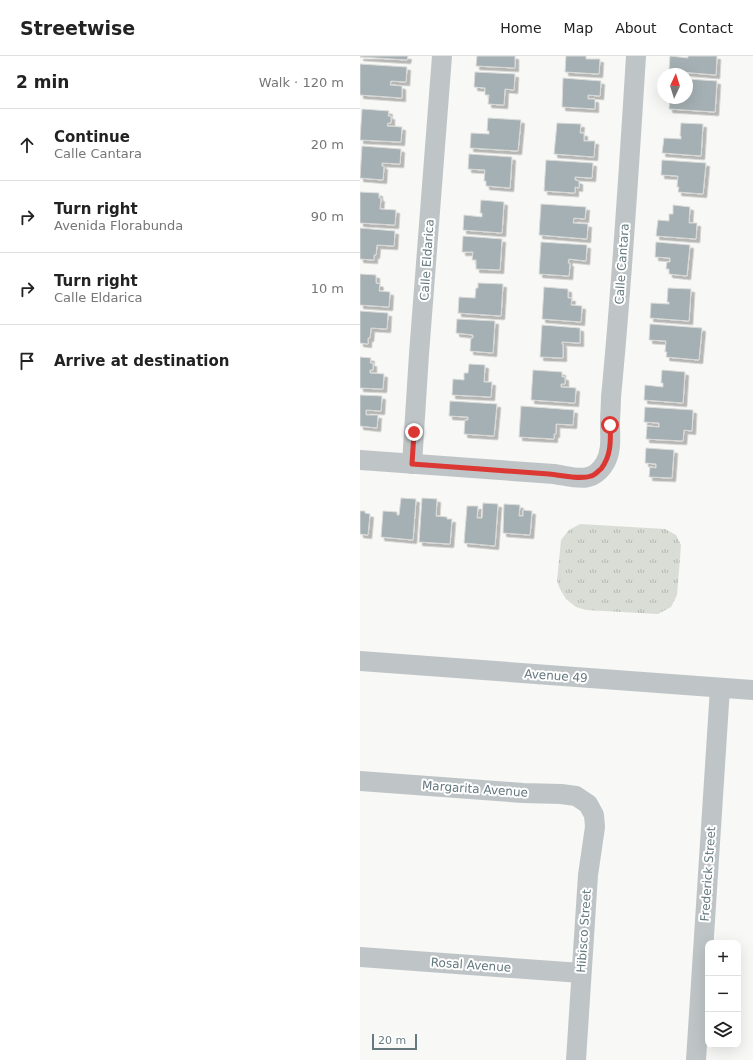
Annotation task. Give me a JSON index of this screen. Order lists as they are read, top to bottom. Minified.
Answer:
{"streets":{"street":["Calle Eldarica","Calle Cantara","Avenue 49","Margarita Avenue","Frederick Street","Hibisco Street","Rosal Avenue"]},"crossings":[["Calle Eldarica","Calle Cantara"],["Avenue 49","Frederick Street"],["Margarita Avenue","Hibisco Street"],["Hibisco Street","Rosal Avenue"]],"scale_bar":"20 m","north":"top","page":{"header":"Streetwise","nav":["Home","Map","About","Contact"],"heading":["2 min","Walk · 120 m"],"list":[["Continue","Calle Cantara","20 m"],["Turn right","Avenida Florabunda","90 m"],["Turn right","Calle Eldarica","10 m"],"Arrive at destination"],"map_buttons":["+","−"],"scale":"20 m"}}
